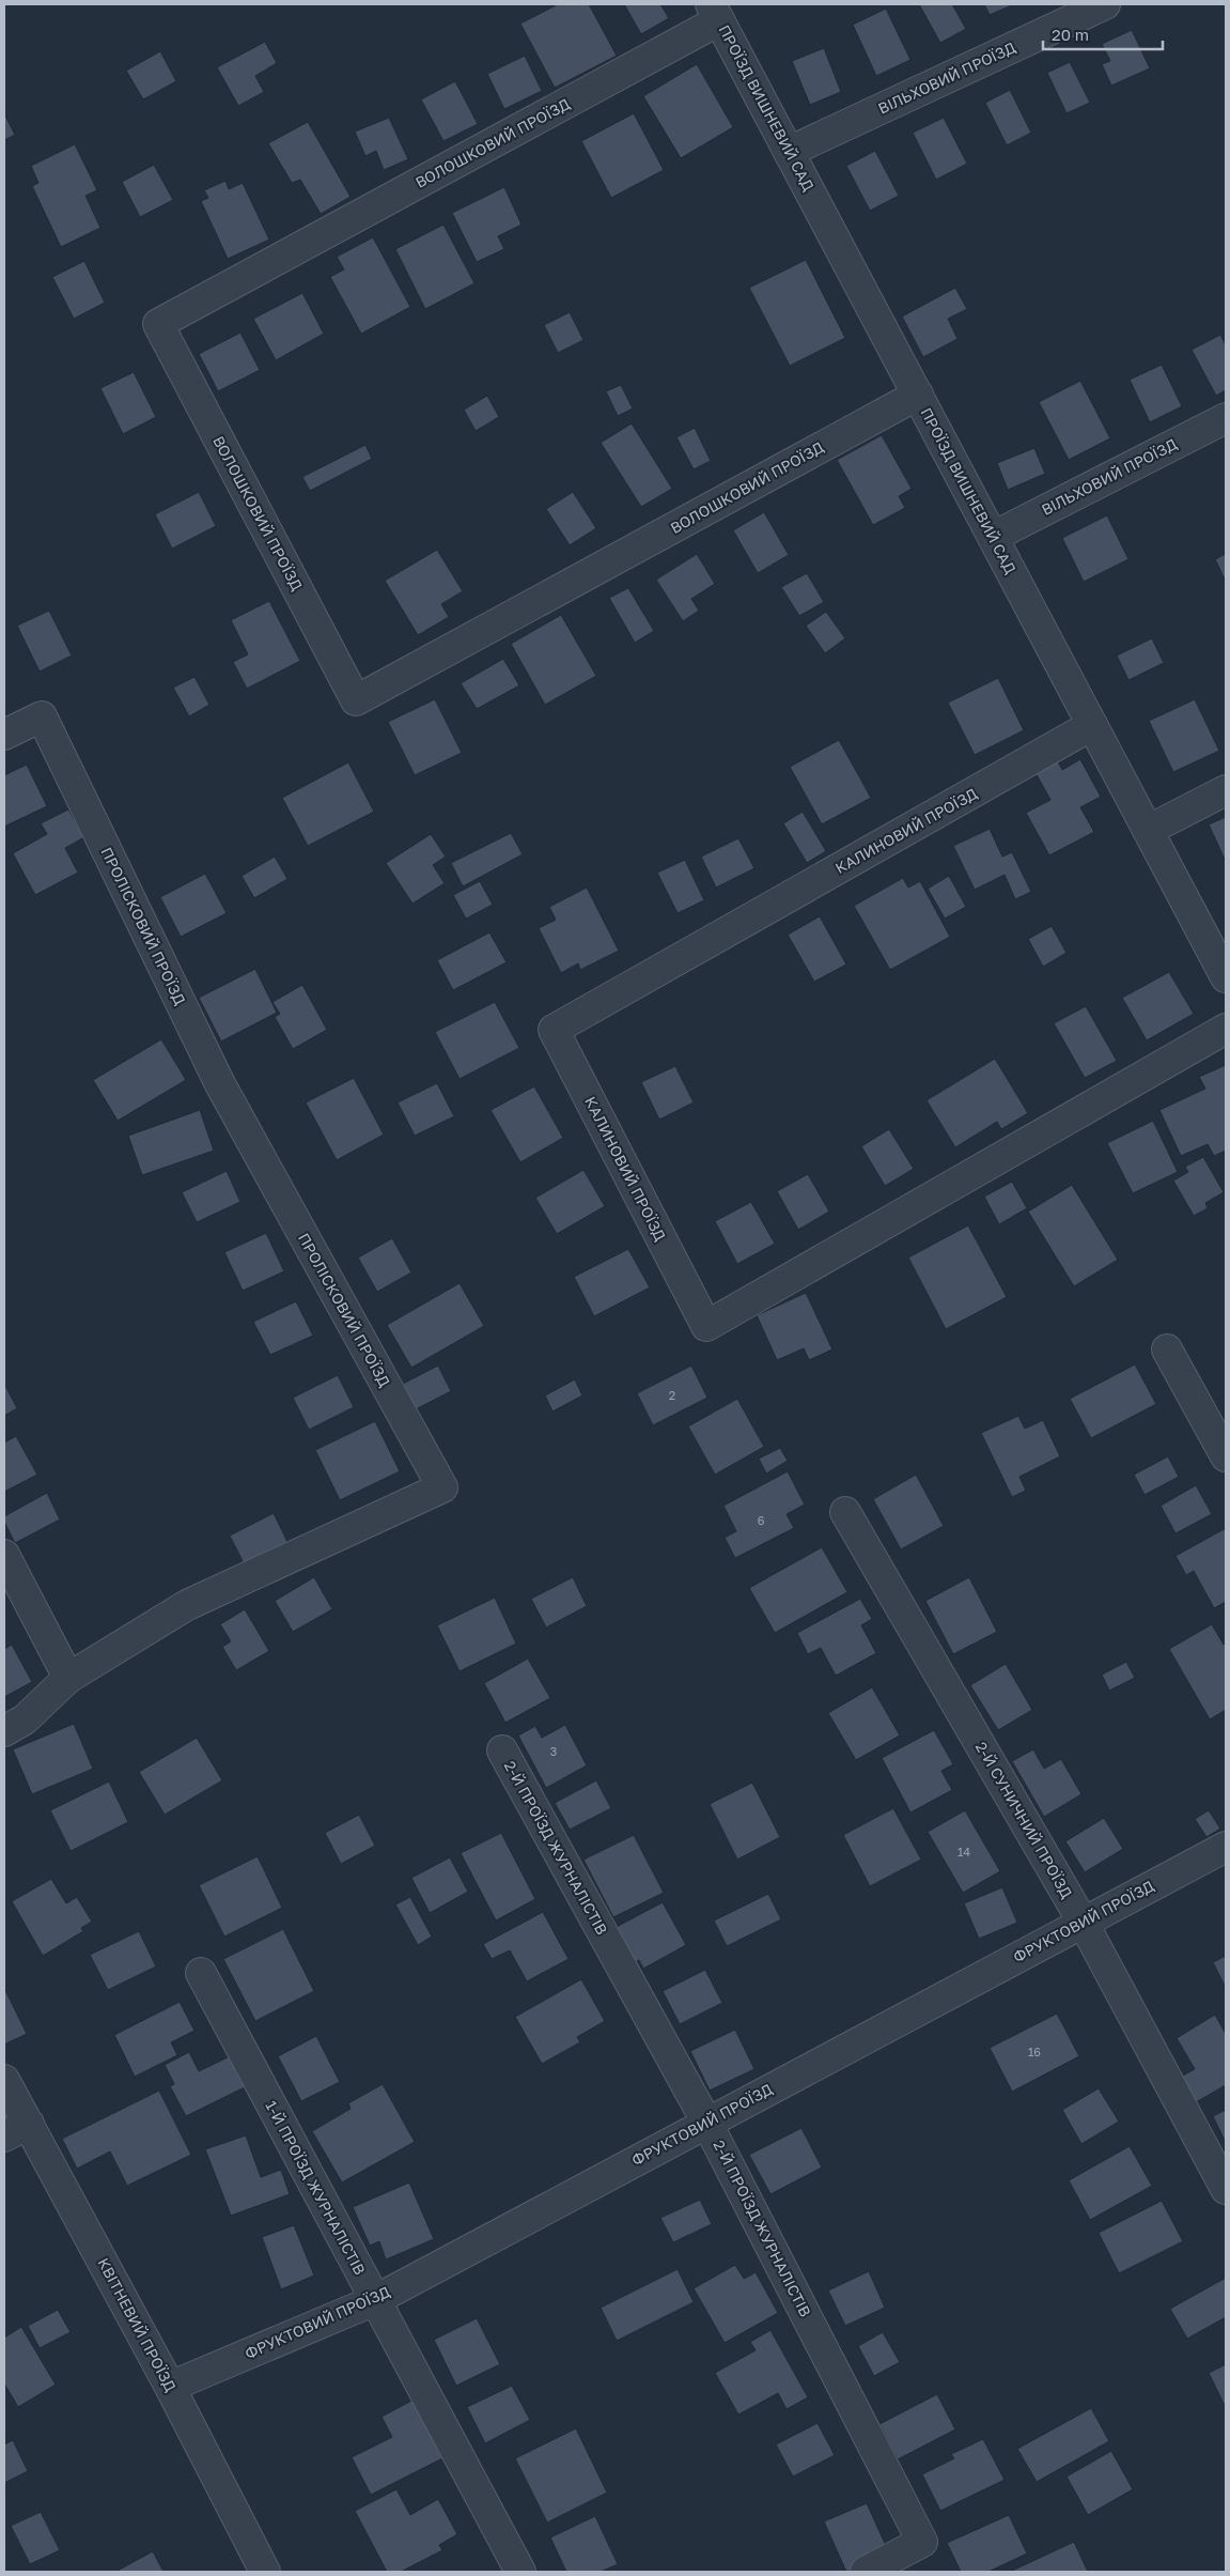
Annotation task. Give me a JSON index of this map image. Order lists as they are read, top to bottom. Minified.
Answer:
{"streets":{"street":["ВІЛЬХОВИЙ ПРОЇЗД","ПРОЇЗД ВИШНЕВИЙ САД","ВОЛОШКОВИЙ ПРОЇЗД","КАЛИНОВИЙ ПРОЇЗД","ПРОЛІСКОВИЙ ПРОЇЗД","2-Й СУНИЧНИЙ ПРОЇЗД","2-Й ПРОЇЗД ЖУРНАЛІСТІВ","ФРУКТОВИЙ ПРОЇЗД","1-Й ПРОЇЗД ЖУРНАЛІСТІВ","КВІТНЕВИЙ ПРОЇЗД"]},"crossings":[["ВІЛЬХОВИЙ ПРОЇЗД","ПРОЇЗД ВИШНЕВИЙ САД"],["ПРОЇЗД ВИШНЕВИЙ САД","ВОЛОШКОВИЙ ПРОЇЗД"],["ПРОЇЗД ВИШНЕВИЙ САД","КАЛИНОВИЙ ПРОЇЗД"],["2-Й СУНИЧНИЙ ПРОЇЗД","ФРУКТОВИЙ ПРОЇЗД"],["2-Й ПРОЇЗД ЖУРНАЛІСТІВ","ФРУКТОВИЙ ПРОЇЗД"],["ФРУКТОВИЙ ПРОЇЗД","1-Й ПРОЇЗД ЖУРНАЛІСТІВ"],["ФРУКТОВИЙ ПРОЇЗД","КВІТНЕВИЙ ПРОЇЗД"]],"house_numbers":["2","6","3","14","16"],"scale_bar":"20 m"}
